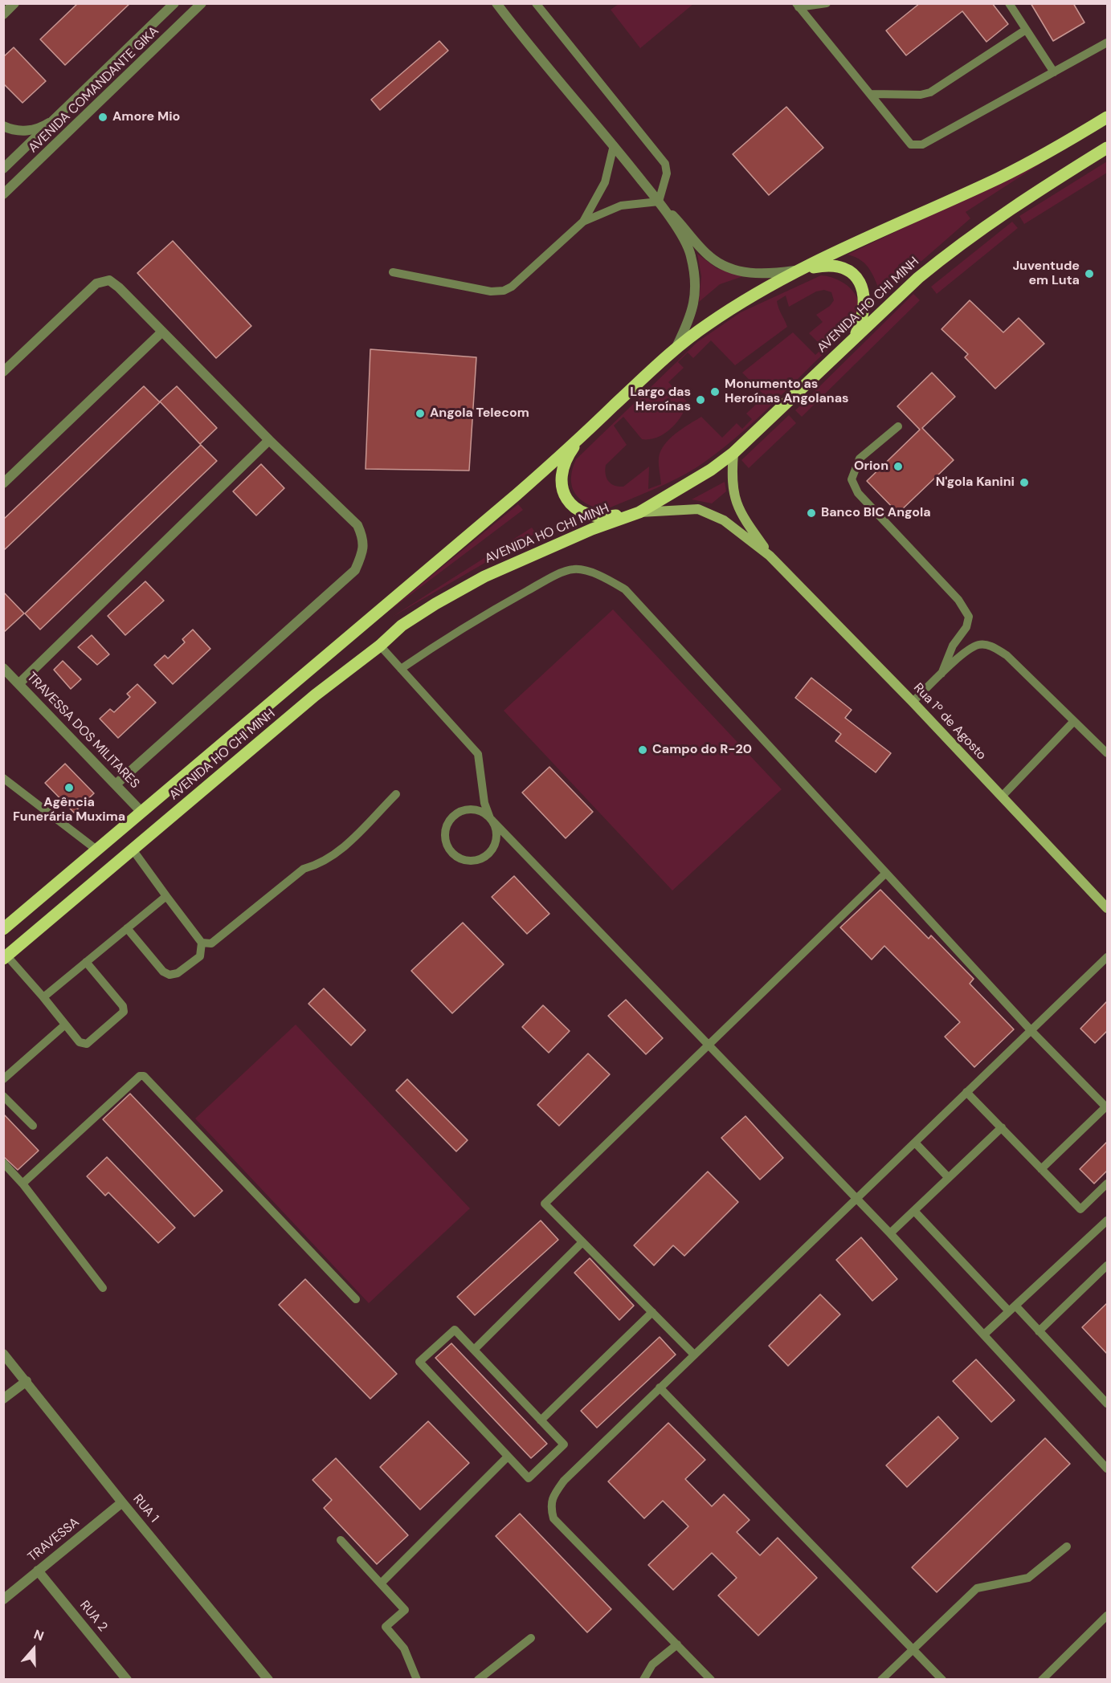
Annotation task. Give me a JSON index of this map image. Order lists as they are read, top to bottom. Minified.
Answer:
{"streets":{"main road":["AVENIDA HO CHI MINH","Rua 1º de Agosto"],"street":["AVENIDA COMANDANTE GIKA","TRAVESSA DOS MILITARES","RUA 1","TRAVESSA","RUA 2"]},"crossings":[["AVENIDA HO CHI MINH","TRAVESSA DOS MILITARES"],["RUA 1","TRAVESSA"],["TRAVESSA","RUA 2"]],"places":["Amore Mio","Juventude em Luta","Monumento as Heroínas Angolanas","Largo das Heroínas","Angola Telecom","Orion","N'gola Kanini","Banco BIC Angola","Campo do R-20","Agência Funerária Muxima"],"north":"top"}
